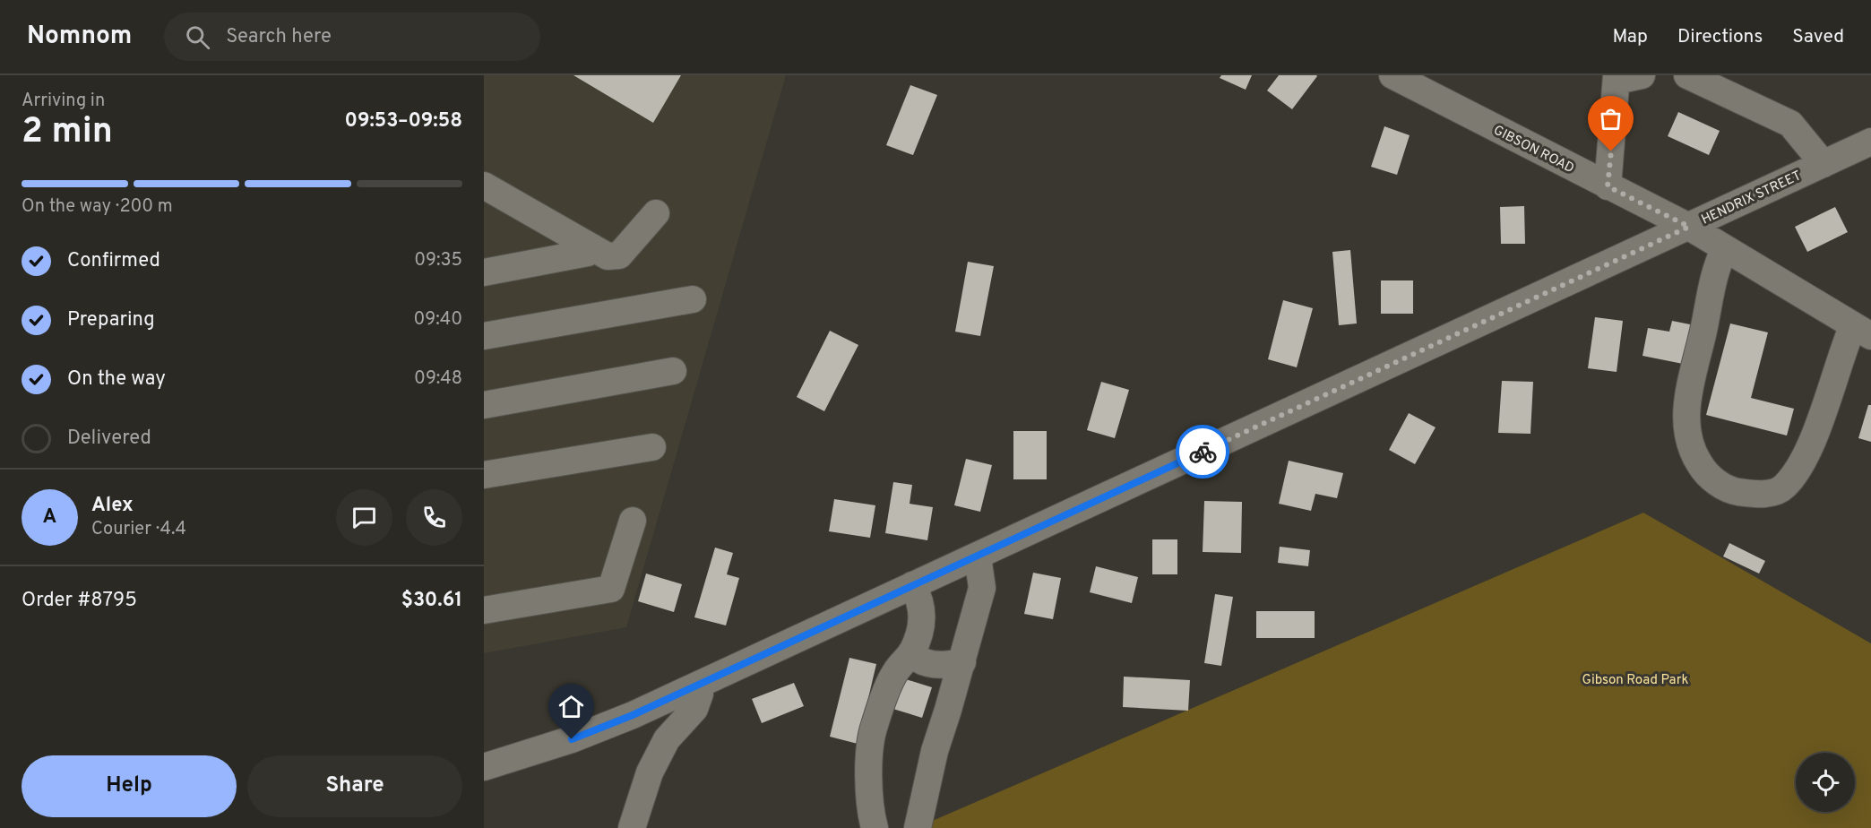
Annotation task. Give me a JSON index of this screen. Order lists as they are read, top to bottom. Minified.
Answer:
{"streets":{"street":["GIBSON ROAD","HENDRIX STREET"]},"crossings":[["GIBSON ROAD","HENDRIX STREET"]],"parks":["Gibson Road Park"],"page":{"header":"Nomnom","search":"Search here","nav":["Map","Directions","Saved"],"heading":["2 min","Arriving in","09:53–09:58"],"panel":["Alex","Courier · 4.4","Order #8795","$30.61"],"bar":"On the way · 200 m","list":[["Confirmed","09:35"],["Preparing","09:40"],["On the way","09:48"],"Delivered"],"round":"A","buttons":["Help","Share"]}}
